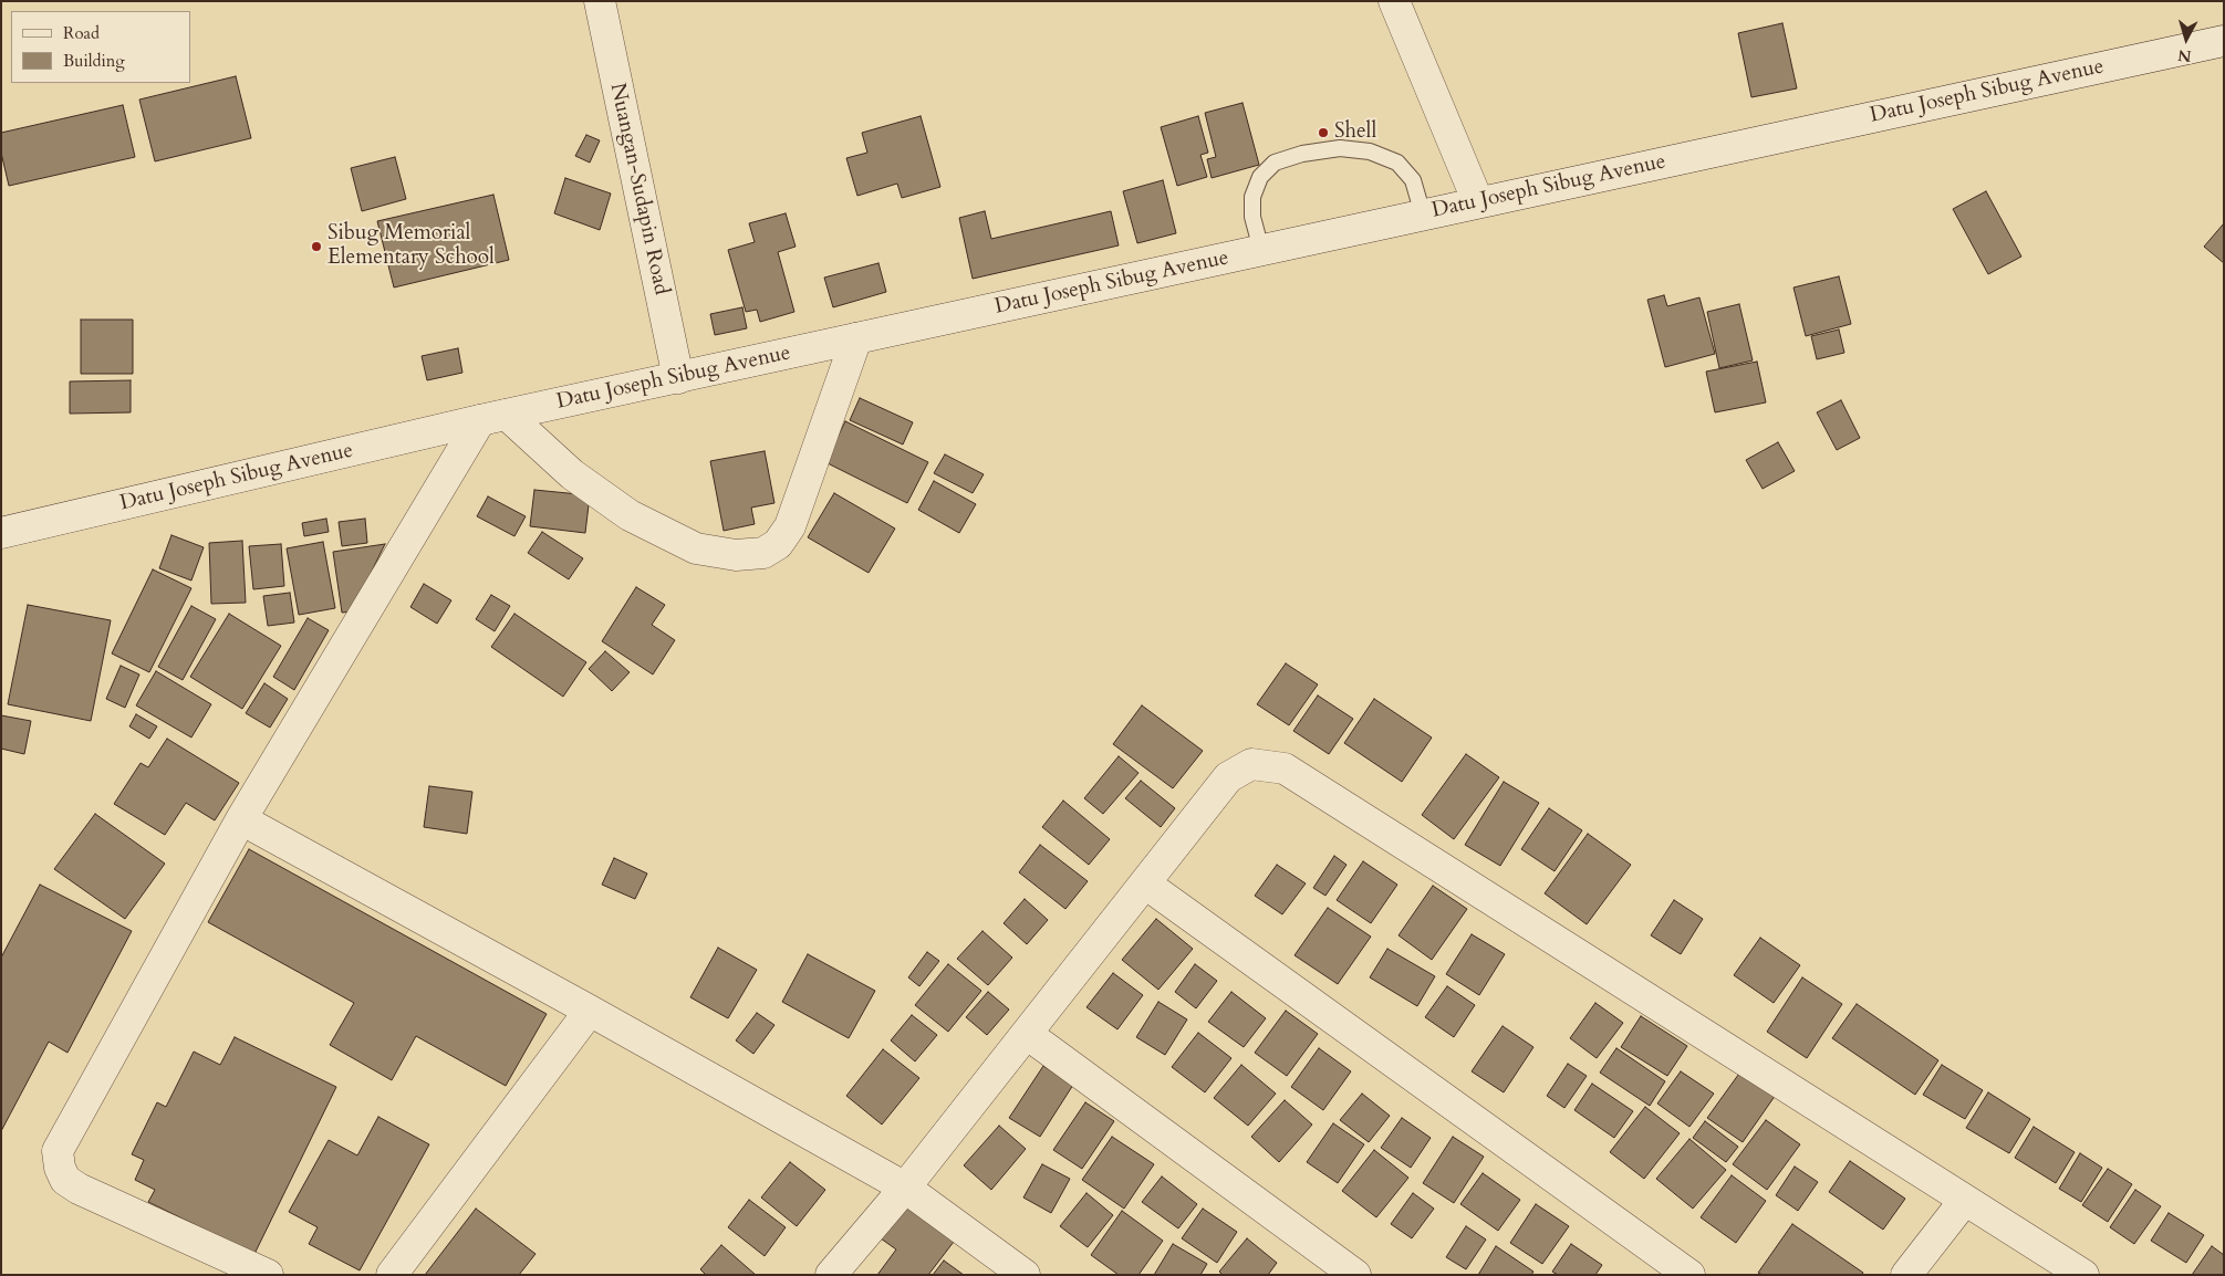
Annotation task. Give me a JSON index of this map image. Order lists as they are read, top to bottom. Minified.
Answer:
{"streets":{"street":["Datu Joseph Sibug Avenue","Nuangan-Sudapin Road"]},"crossings":[["Datu Joseph Sibug Avenue","Nuangan-Sudapin Road"]],"places":["Shell","Sibug Memorial Elementary School"],"legend":["Road","Building"],"north":"bottom"}
